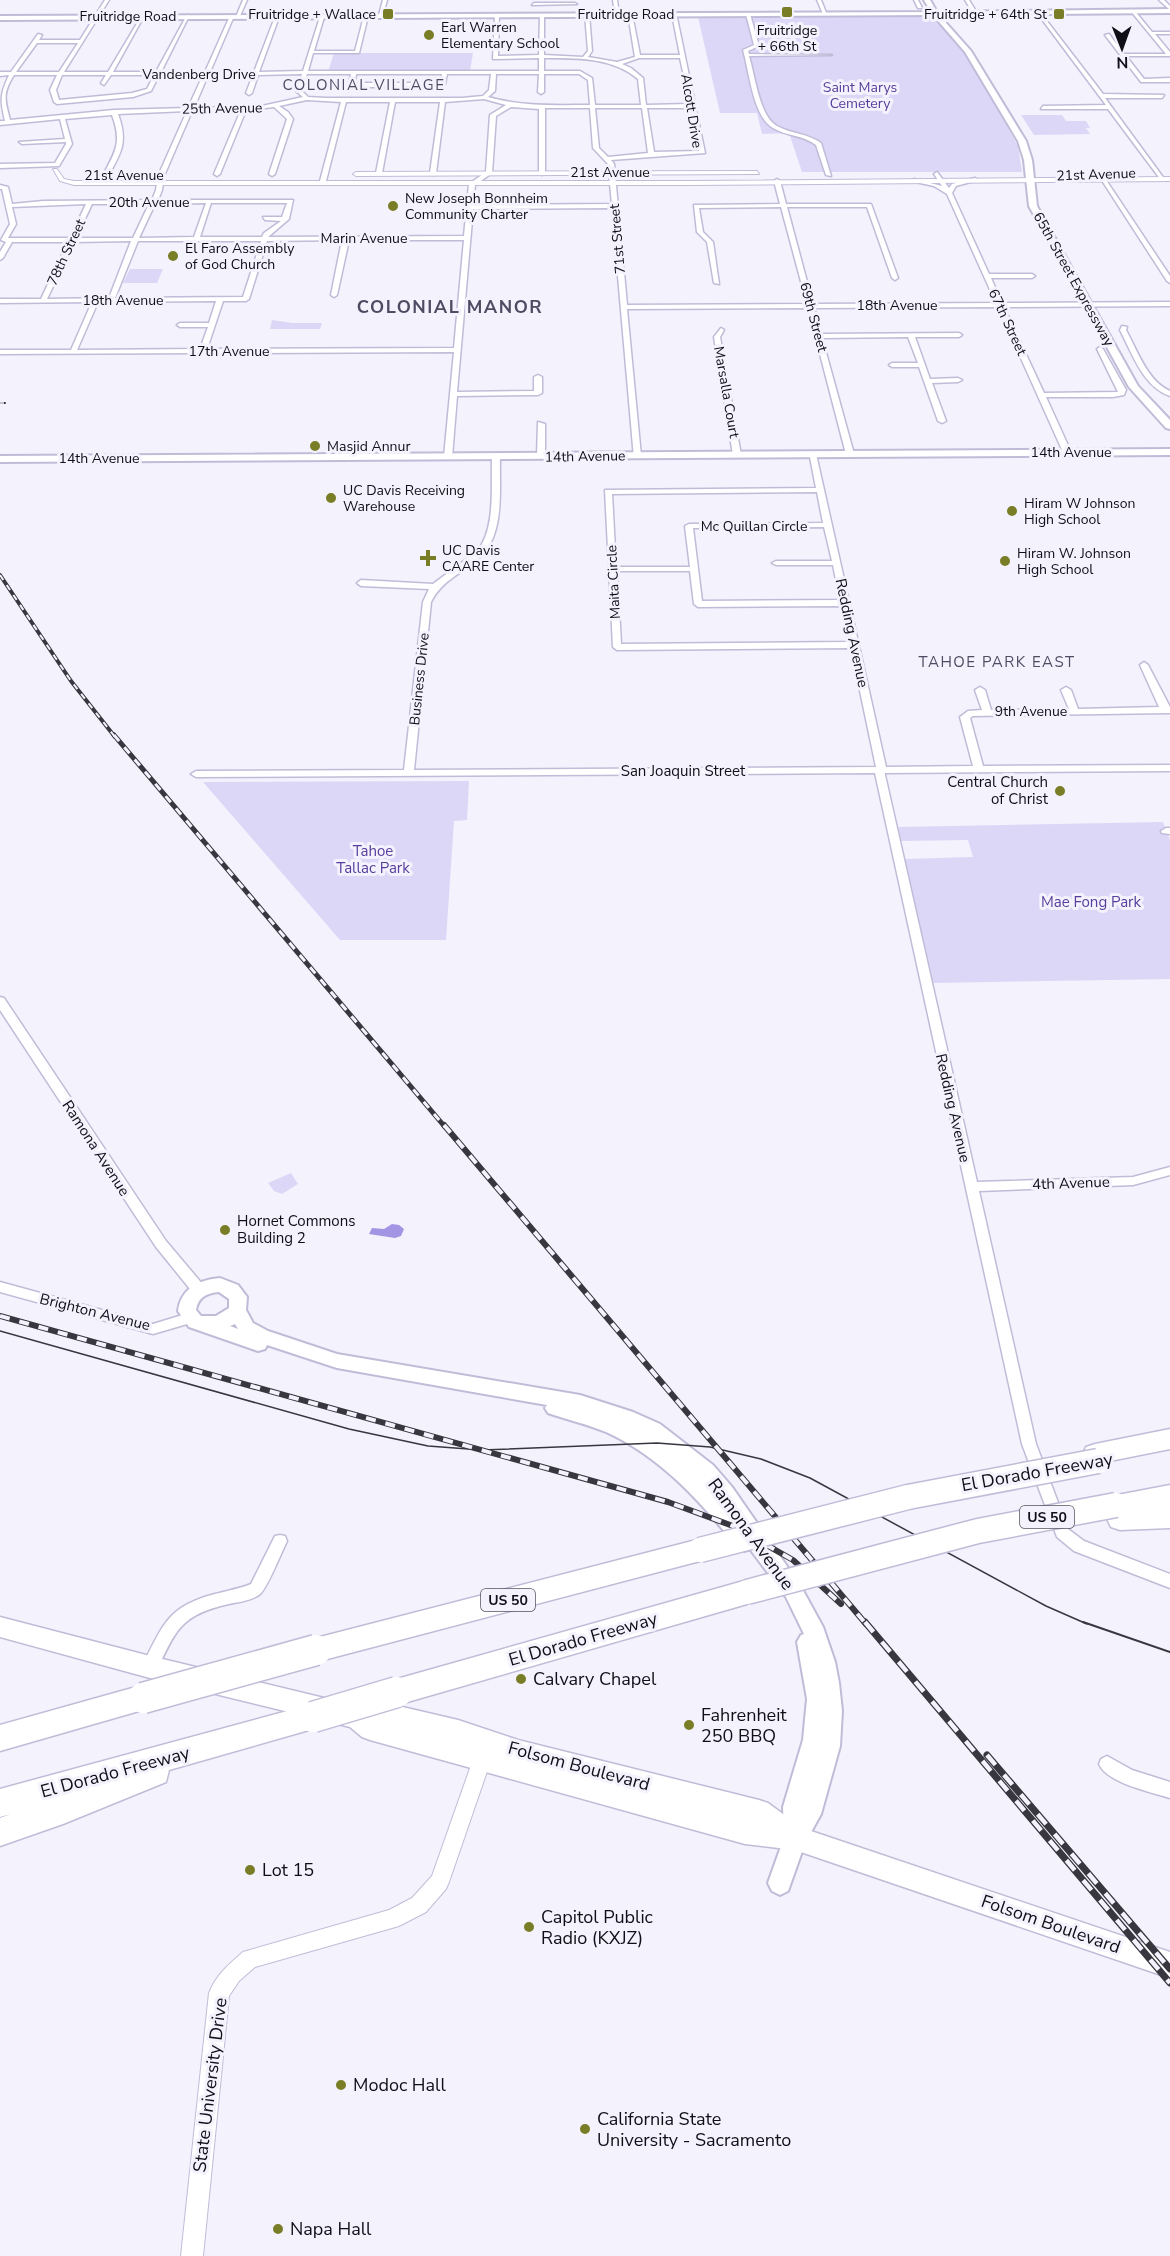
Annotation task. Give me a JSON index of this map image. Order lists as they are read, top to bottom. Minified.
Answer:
{"streets":{"highway":["El Dorado Freeway","US 50"],"main road":["Fruitridge Road","65th Street Expressway","14th Avenue","Ramona Avenue","Folsom Boulevard"],"street":["Vandenberg Drive","25th Avenue","Alcott Drive","21st Avenue","20th Avenue","Marin Avenue","71st Street","78th Street","18th Avenue","69th Street","67th Street","17th Avenue","Marsalla Court","Mc Quillan Circle","Maita Circle","Redding Avenue","Business Drive","9th Avenue","San Joaquin Street","4th Avenue","Brighton Avenue","State University Drive"]},"crossings":[["Fruitridge Road","Alcott Drive"],["Fruitridge Road","65th Street Expressway"],["Vandenberg Drive","71st Street"],["25th Avenue","Alcott Drive"],["25th Avenue","71st Street"],["Alcott Drive","71st Street"],["21st Avenue","71st Street"],["21st Avenue","65th Street Expressway"],["21st Avenue","69th Street"],["21st Avenue","67th Street"],["20th Avenue","78th Street"],["Marin Avenue","78th Street"],["Marin Avenue","18th Avenue"],["71st Street","18th Avenue"],["71st Street","14th Avenue"],["78th Street","18th Avenue"],["65th Street Expressway","18th Avenue"],["18th Avenue","69th Street"],["18th Avenue","67th Street"],["69th Street","14th Avenue"],["67th Street","14th Avenue"],["Marsalla Court","14th Avenue"],["14th Avenue","Redding Avenue"],["Mc Quillan Circle","Redding Avenue"],["Maita Circle","Redding Avenue"],["Redding Avenue","San Joaquin Street"],["Redding Avenue","4th Avenue"],["Business Drive","San Joaquin Street"],["9th Avenue","San Joaquin Street"],["Ramona Avenue","Brighton Avenue"],["Ramona Avenue","Folsom Boulevard"],["Folsom Boulevard","State University Drive"]],"districts":["COLONIAL VILLAGE","COLONIAL MANOR","TAHOE PARK EAST"],"parks":["Saint Marys Cemetery","Tahoe Tallac Park","Mae Fong Park"],"places":{"transit":["Fruitridge + 66th St","Fruitridge + Wallace","Fruitridge + 64th St"],"other":["Earl Warren Elementary School","New Joseph Bonnheim Community Charter","El Faro Assembly of God Church","Masjid Annur","UC Davis Receiving Warehouse","Hiram W Johnson High School","Hiram W. Johnson High School","Central Church of Christ","Hornet Commons Building 2","Calvary Chapel","Fahrenheit 250 BBQ","Lot 15","Capitol Public Radio (KXJZ)","Modoc Hall","California State University - Sacramento","Napa Hall"],"health":["UC Davis CAARE Center"]},"north":"bottom"}
